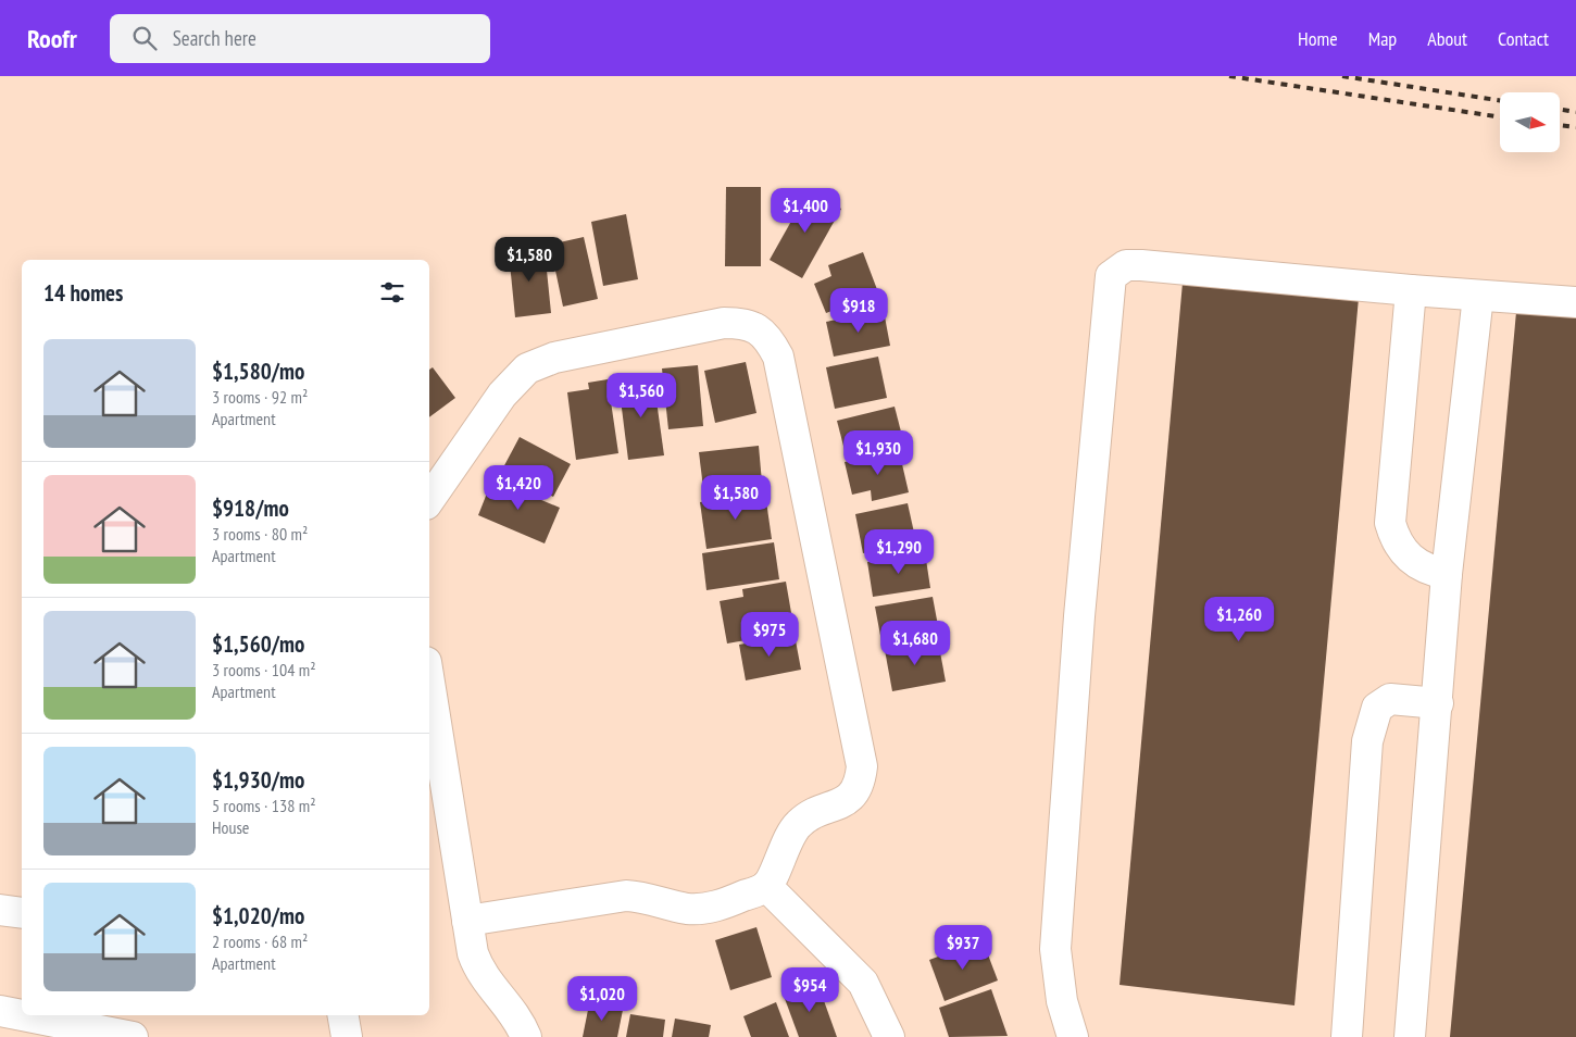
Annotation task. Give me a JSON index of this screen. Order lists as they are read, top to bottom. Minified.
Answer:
{"north":"right","page":{"header":"Roofr","search":"Search here","nav":["Home","Map","About","Contact"],"price":["$1,400","$1,580","$918","$1,560","$1,930","$1,420","$1,580","$1,290","$1,260","$975","$1,680","$937","$954","$1,020"],"heading":"14 homes","list":[{"name":"$1,580/mo","note":"3 rooms · 92 m² · Apartment"},{"name":"$918/mo","note":"3 rooms · 80 m² · Apartment"},{"name":"$1,560/mo","note":"3 rooms · 104 m² · Apartment"},{"name":"$1,930/mo","note":"5 rooms · 138 m² · House"},{"name":"$1,020/mo","note":"2 rooms · 68 m² · Apartment"}]}}
